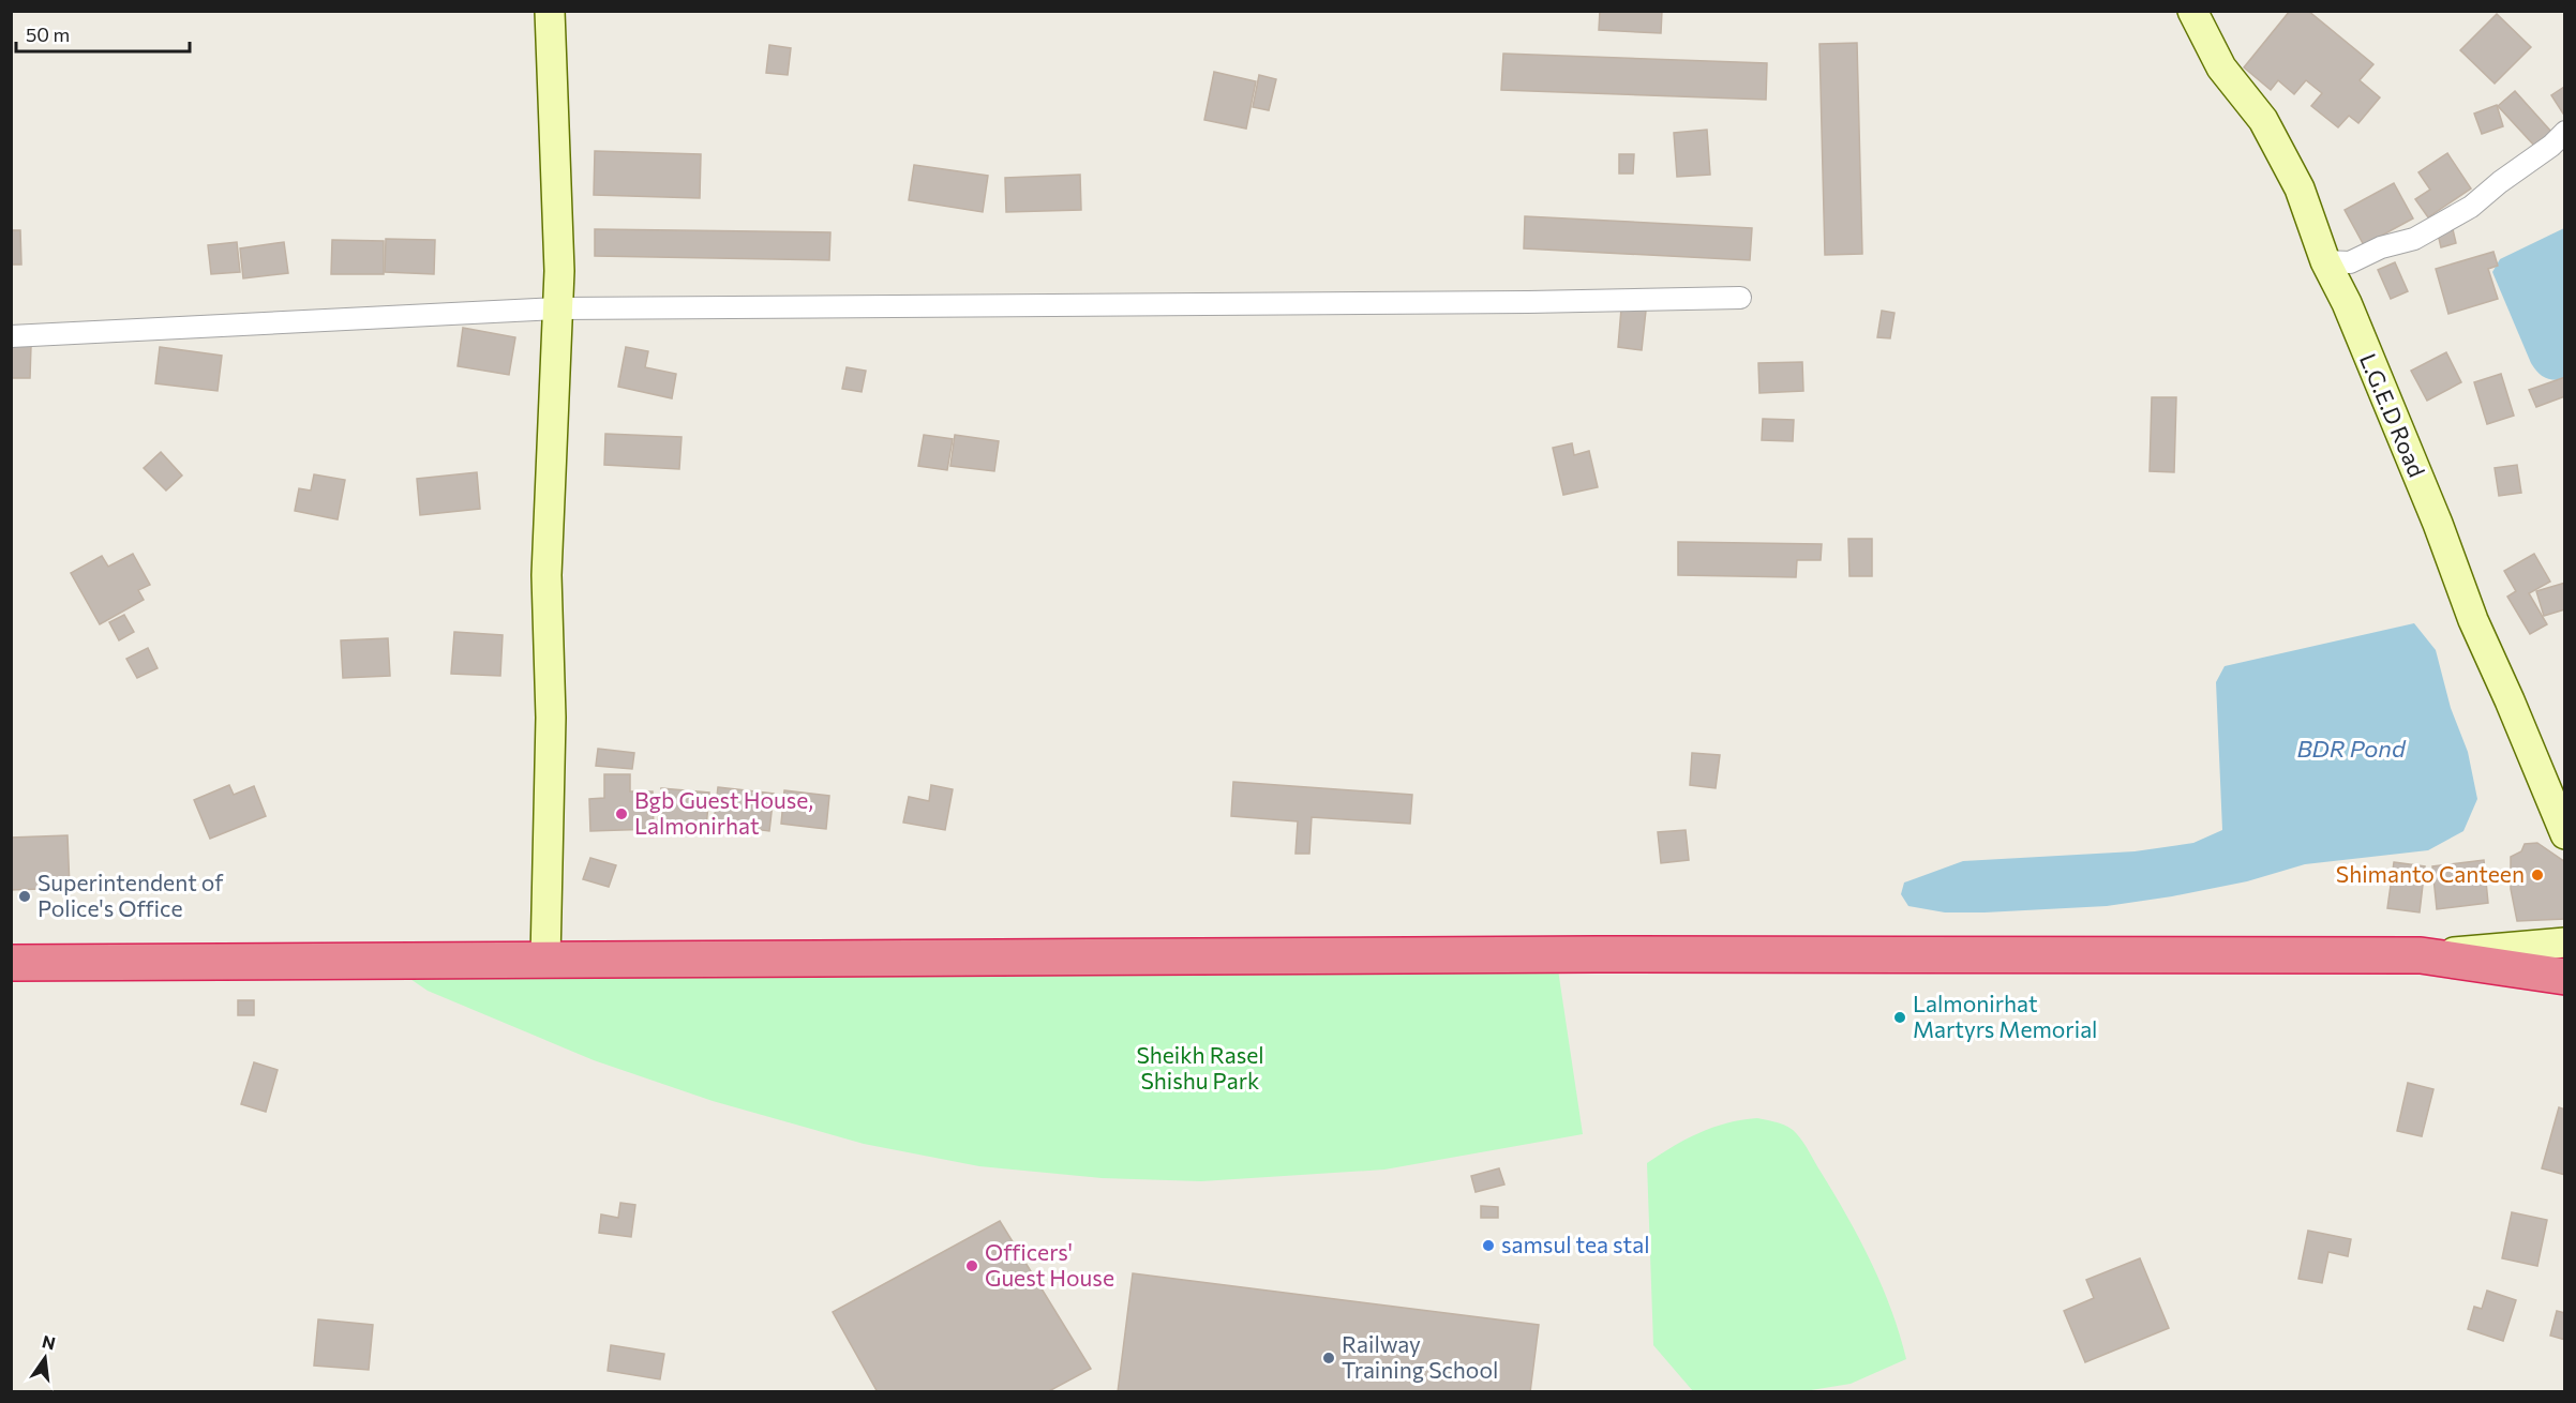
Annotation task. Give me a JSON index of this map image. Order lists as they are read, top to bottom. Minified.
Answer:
{"streets":{"main road":["L.G.E.D Road"]},"water":["BDR Pond"],"parks":["Sheikh Rasel Shishu Park"],"places":["Bgb Guest House, Lalmonirhat","Shimanto Canteen","Superintendent of Police's Office","Lalmonirhat Martyrs Memorial","samsul tea stal","Officers' Guest House","Railway Training School"],"scale_bar":"50 m","north":"top"}
